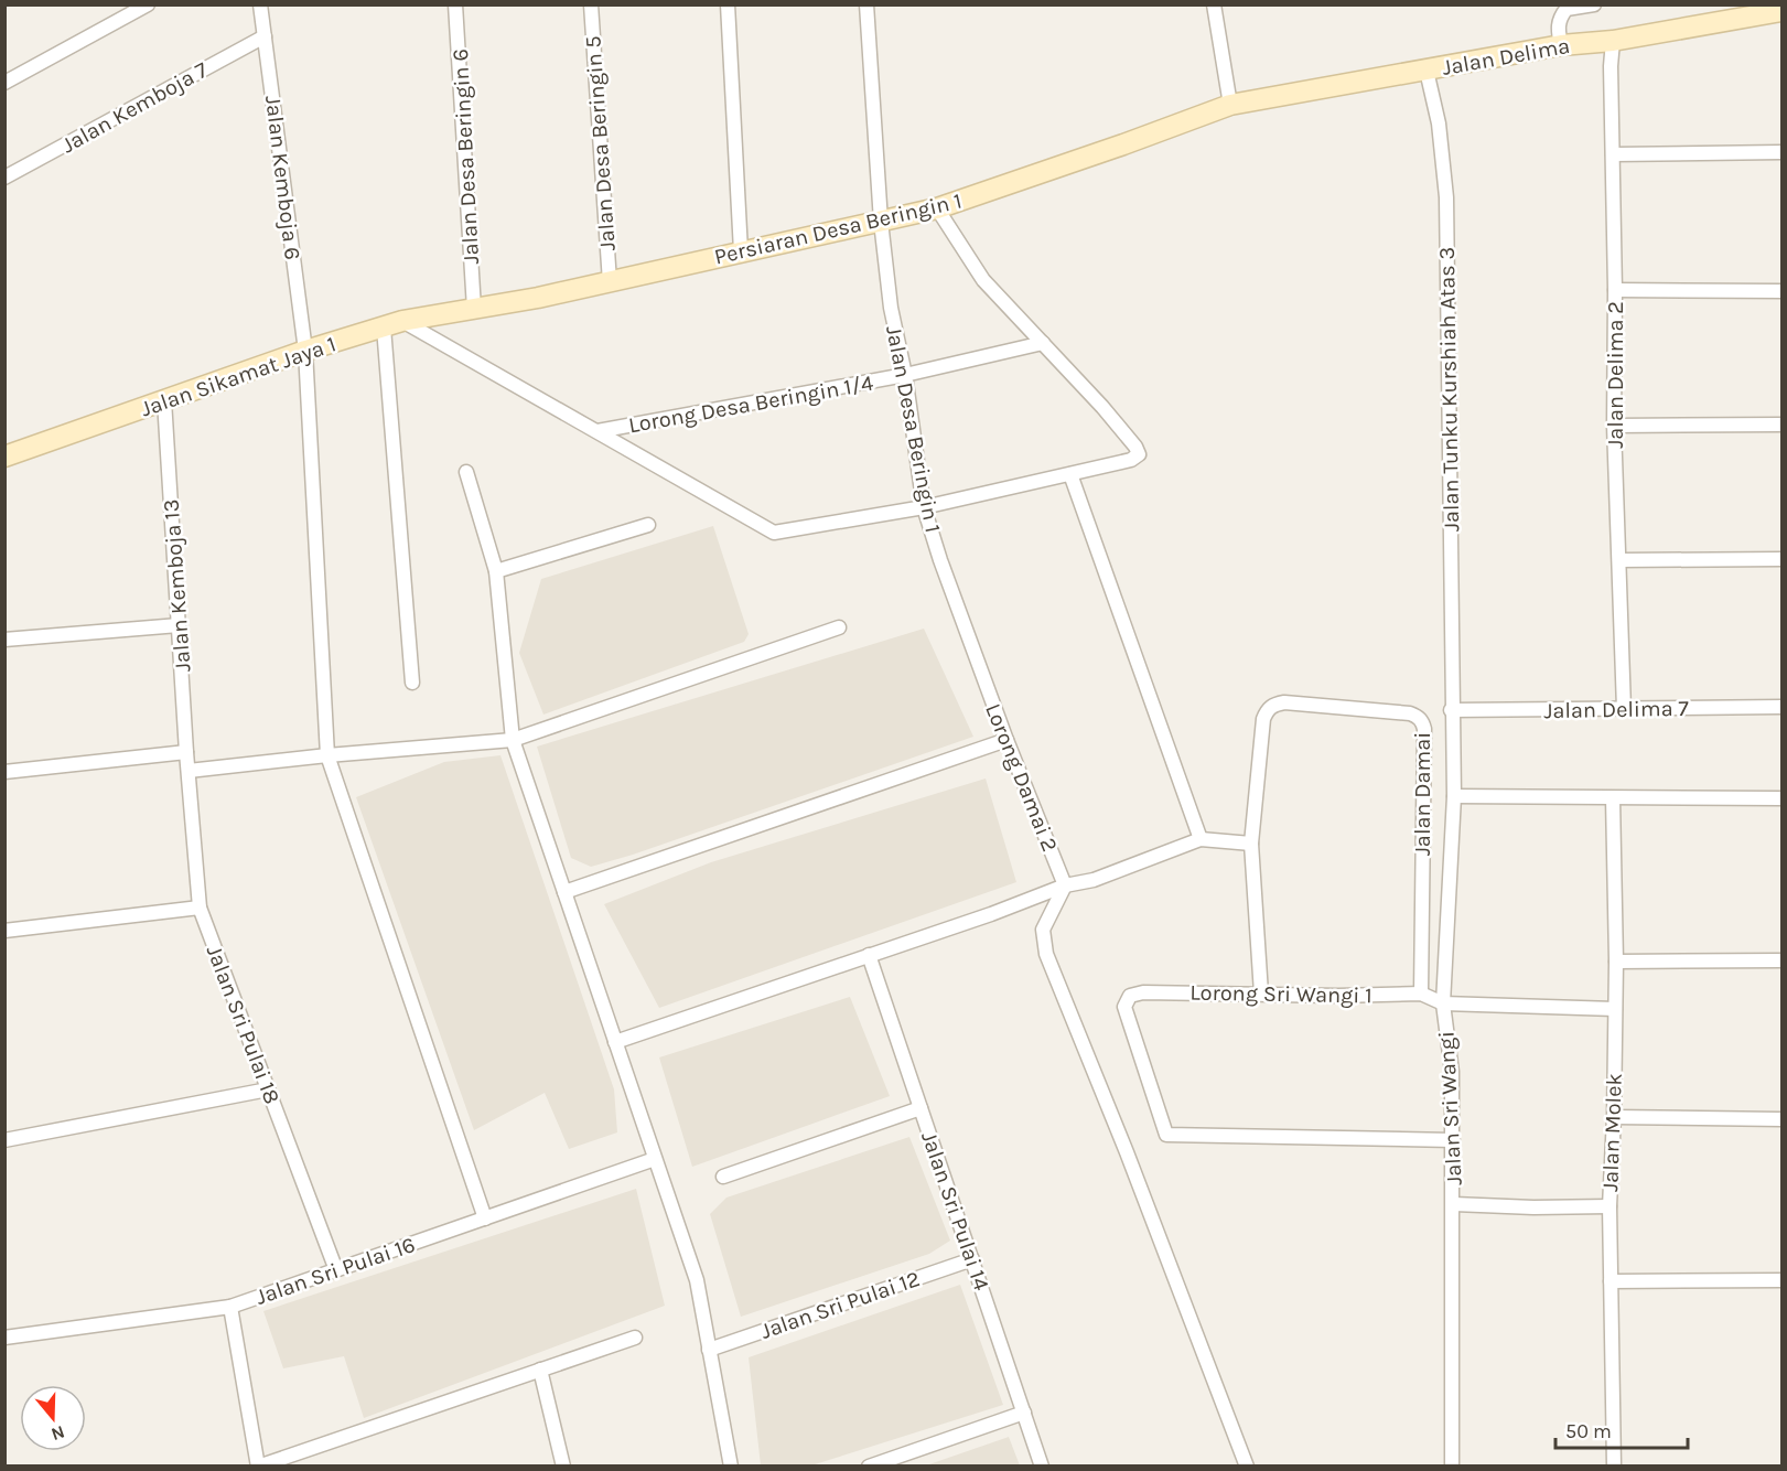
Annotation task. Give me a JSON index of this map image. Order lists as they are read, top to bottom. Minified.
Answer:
{"streets":{"main road":["Jalan Delima","Persiaran Desa Beringin 1","Jalan Sikamat Jaya 1"],"street":["Jalan Kemboja 7","Jalan Desa Beringin 5","Jalan Desa Beringin 6","Jalan Kemboja 6","Jalan Delima 2","Jalan Tunku Kurshiah Atas 3","Lorong Desa Beringin 1/4","Jalan Desa Beringin 1","Jalan Kemboja 13","Jalan Delima 7","Lorong Damai 2","Jalan Damai","Lorong Sri Wangi 1","Jalan Sri Pulai 18","Jalan Sri Wangi","Jalan Molek","Jalan Sri Pulai 14","Jalan Sri Pulai 16","Jalan Sri Pulai 12"]},"crossings":[["Jalan Delima","Persiaran Desa Beringin 1"],["Jalan Delima","Jalan Delima 2"],["Jalan Delima","Jalan Tunku Kurshiah Atas 3"],["Jalan Kemboja 7","Jalan Kemboja 6"],["Jalan Desa Beringin 5","Persiaran Desa Beringin 1"],["Jalan Desa Beringin 6","Persiaran Desa Beringin 1"],["Jalan Desa Beringin 6","Jalan Sikamat Jaya 1"],["Jalan Kemboja 6","Jalan Sikamat Jaya 1"],["Jalan Kemboja 6","Jalan Sri Pulai 16"],["Persiaran Desa Beringin 1","Jalan Sikamat Jaya 1"],["Persiaran Desa Beringin 1","Jalan Desa Beringin 1"],["Jalan Delima 2","Jalan Delima 7"],["Jalan Sikamat Jaya 1","Jalan Kemboja 13"],["Jalan Tunku Kurshiah Atas 3","Jalan Delima 7"],["Jalan Tunku Kurshiah Atas 3","Jalan Sri Wangi"],["Lorong Desa Beringin 1/4","Jalan Desa Beringin 1"],["Jalan Desa Beringin 1","Lorong Damai 2"],["Jalan Kemboja 13","Jalan Sri Pulai 18"],["Jalan Delima 7","Jalan Sri Wangi"],["Jalan Damai","Lorong Sri Wangi 1"],["Lorong Sri Wangi 1","Jalan Sri Wangi"],["Jalan Sri Pulai 18","Jalan Sri Pulai 16"],["Jalan Sri Pulai 14","Jalan Sri Pulai 12"]],"scale_bar":"50 m","north":"bottom"}
